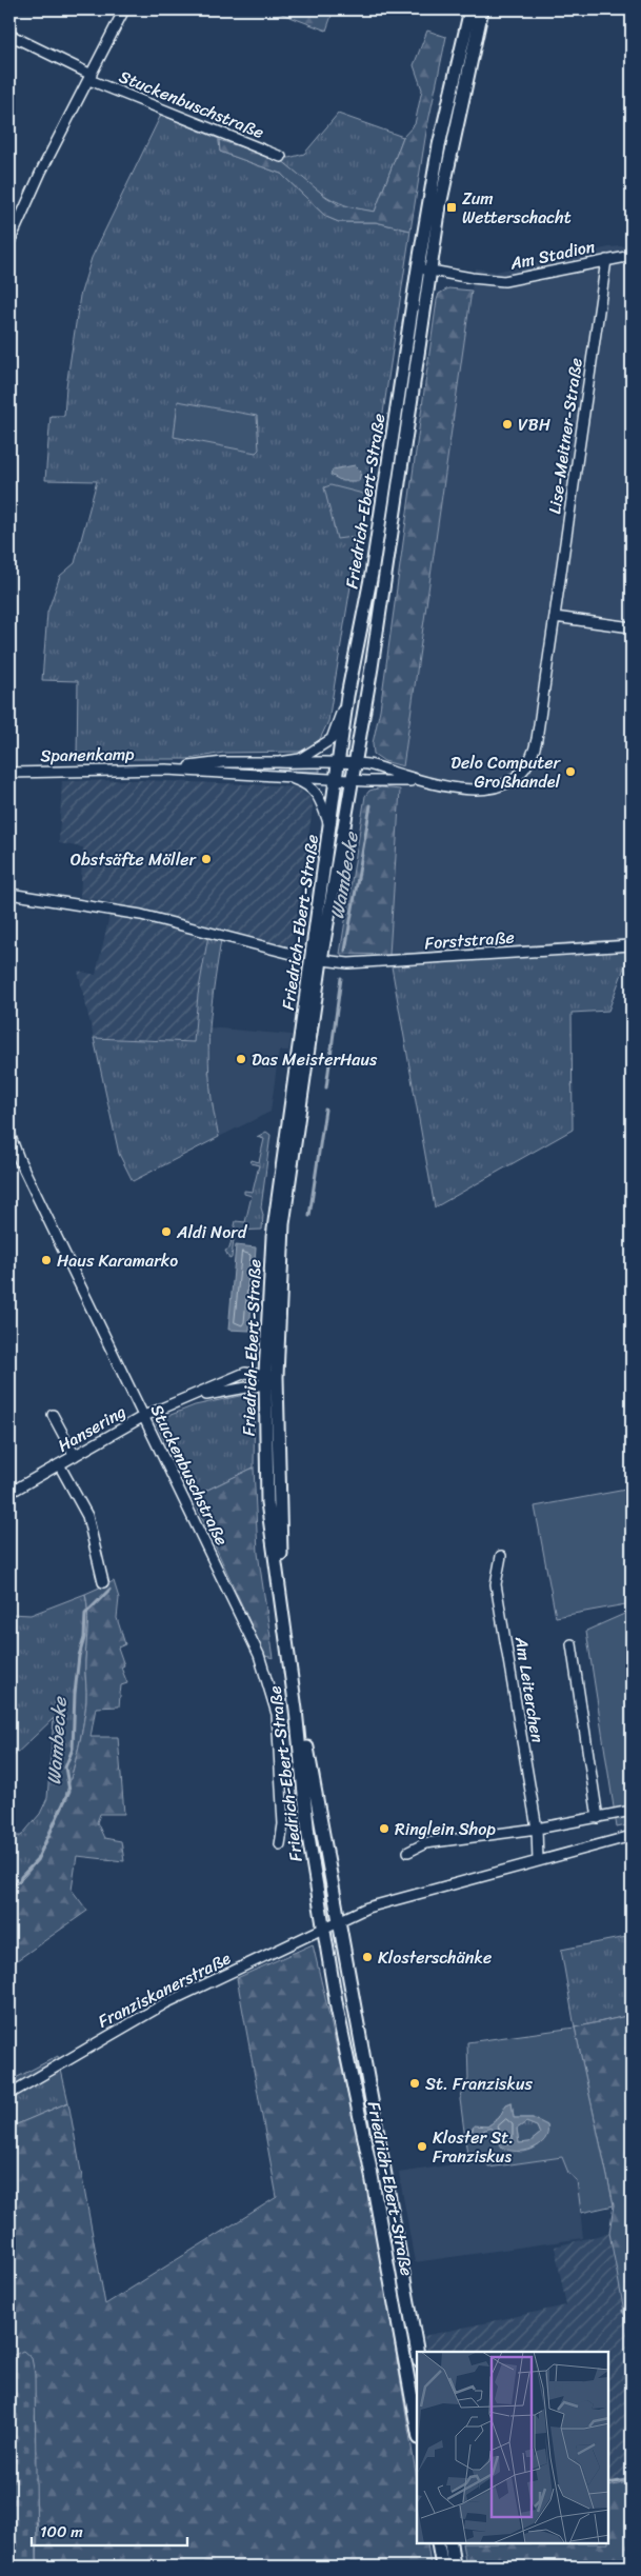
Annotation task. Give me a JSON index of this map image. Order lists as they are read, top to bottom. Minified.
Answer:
{"streets":{"main road":["Friedrich-Ebert-Straße"],"street":["Stuckenbuschstraße","Am Stadion","Lise-Meitner-Straße","Spanenkamp","Forststraße","Hansering","Am Leiterchen","Franziskanerstraße"]},"crossings":[["Stuckenbuschstraße","Hansering"],["Am Stadion","Lise-Meitner-Straße"],["Am Stadion","Friedrich-Ebert-Straße"],["Lise-Meitner-Straße","Friedrich-Ebert-Straße"],["Lise-Meitner-Straße","Spanenkamp"],["Friedrich-Ebert-Straße","Spanenkamp"],["Friedrich-Ebert-Straße","Forststraße"],["Friedrich-Ebert-Straße","Hansering"],["Friedrich-Ebert-Straße","Franziskanerstraße"]],"water":["Wambecke"],"places":{"transit":["Zum Wetterschacht"],"other":["VBH","Delo Computer Großhandel","Obstsäfte Möller","Das MeisterHaus","Aldi Nord","Haus Karamarko","Ringlein Shop","Klosterschänke","St. Franziskus","Kloster St. Franziskus"]},"scale_bar":"100 m"}
